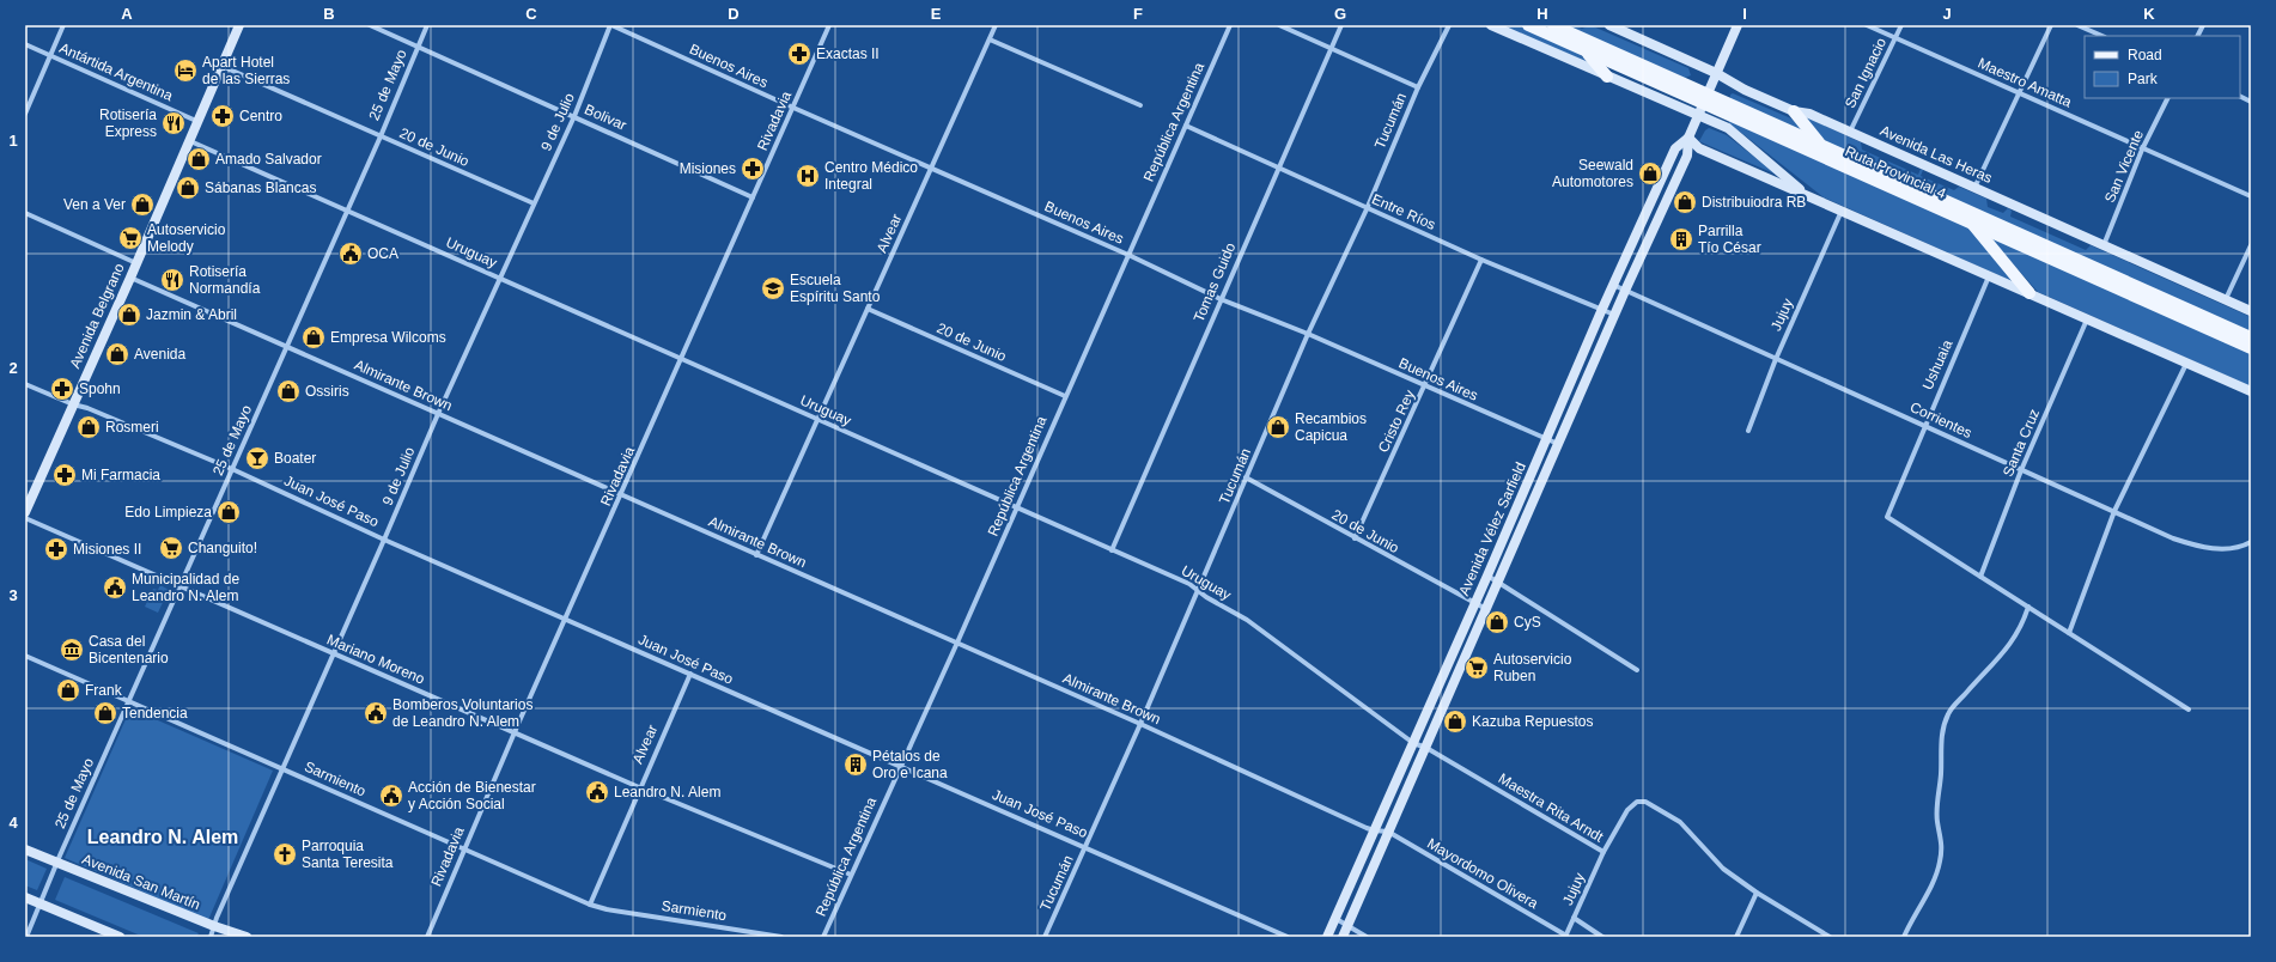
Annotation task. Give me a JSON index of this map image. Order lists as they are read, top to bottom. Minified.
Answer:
{"streets":{"main road":["Avenida Las Heras","Ruta Provincial 4","Avenida Belgrano","Avenida Vélez Sarfield","Avenida San Martín"],"street":["Buenos Aires","Antártida Argentina","San Ignacio","Maestro Amatta","25 de Mayo","Bolivar","Rivadavia","Tucumán","9 de Julio","República Argentina","20 de Junio","San Vicente","Entre Ríos","Alvear","Uruguay","Tomas Guido","Jujuy","Ushuaia","Almirante Brown","Corrientes","Cristo Rey","Santa Cruz","Juan José Paso","Mariano Moreno","Sarmiento","Maestra Rita Arndt","Mayordomo Olivera"]},"crossings":[["Buenos Aires","Rivadavia"],["Buenos Aires","Tucumán"],["Buenos Aires","9 de Julio"],["Buenos Aires","República Argentina"],["Buenos Aires","Alvear"],["Buenos Aires","Tomas Guido"],["Buenos Aires","Cristo Rey"],["Buenos Aires","Avenida Vélez Sarfield"],["Antártida Argentina","Avenida Belgrano"],["San Ignacio","Maestro Amatta"],["San Ignacio","Avenida Las Heras"],["Maestro Amatta","San Vicente"],["25 de Mayo","Bolivar"],["25 de Mayo","20 de Junio"],["25 de Mayo","Uruguay"],["25 de Mayo","Almirante Brown"],["25 de Mayo","Juan José Paso"],["25 de Mayo","Mariano Moreno"],["25 de Mayo","Sarmiento"],["25 de Mayo","Avenida San Martín"],["Bolivar","Rivadavia"],["Bolivar","9 de Julio"],["Rivadavia","Uruguay"],["Rivadavia","Almirante Brown"],["Rivadavia","Juan José Paso"],["Rivadavia","Mariano Moreno"],["Rivadavia","Sarmiento"],["Tucumán","20 de Junio"],["Tucumán","Entre Ríos"],["Tucumán","Uruguay"],["Tucumán","Almirante Brown"],["Tucumán","Juan José Paso"],["9 de Julio","20 de Junio"],["9 de Julio","Uruguay"],["9 de Julio","Almirante Brown"],["9 de Julio","Juan José Paso"],["9 de Julio","Mariano Moreno"],["9 de Julio","Sarmiento"],["9 de Julio","Avenida San Martín"],["República Argentina","20 de Junio"],["República Argentina","Entre Ríos"],["República Argentina","Uruguay"],["República Argentina","Almirante Brown"],["República Argentina","Juan José Paso"],["República Argentina","Mariano Moreno"],["20 de Junio","Alvear"],["20 de Junio","Avenida Belgrano"],["20 de Junio","Cristo Rey"],["20 de Junio","Avenida Vélez Sarfield"],["Avenida Las Heras","San Vicente"],["Avenida Las Heras","Avenida Vélez Sarfield"],["Ruta Provincial 4","Avenida Vélez Sarfield"],["Entre Ríos","Tomas Guido"],["Entre Ríos","Cristo Rey"],["Entre Ríos","Avenida Vélez Sarfield"],["Alvear","Uruguay"],["Alvear","Almirante Brown"],["Alvear","Juan José Paso"],["Alvear","Mariano Moreno"],["Alvear","Sarmiento"],["Uruguay","Tomas Guido"],["Uruguay","Avenida Belgrano"],["Uruguay","Avenida Vélez Sarfield"],["Uruguay","Maestra Rita Arndt"],["Jujuy","Corrientes"],["Jujuy","Maestra Rita Arndt"],["Jujuy","Mayordomo Olivera"],["Avenida Belgrano","Almirante Brown"],["Avenida Belgrano","Juan José Paso"],["Ushuaia","Corrientes"],["Ushuaia","Santa Cruz"],["Almirante Brown","Avenida Vélez Sarfield"],["Almirante Brown","Mayordomo Olivera"],["Corrientes","Santa Cruz"],["Corrientes","Avenida Vélez Sarfield"],["Avenida Vélez Sarfield","Maestra Rita Arndt"],["Avenida Vélez Sarfield","Mayordomo Olivera"]],"districts":["Leandro N. Alem"],"places":{"pharmacy":["Exactas II","Centro","Misiones","Spohn","Mi Farmacia","Misiones II"],"hotel":["Apart Hotel de las Sierras"],"restaurant":["Rotisería Express","Rotisería Normandía"],"shop":["Amado Salvador","Seewald Automotores","Sábanas Blancas","Distribuiodra RB","Ven a Ver","Jazmin & Abril","Empresa Wilcoms","Avenida","Ossiris","Rosmeri","Recambios Capicua","Edo Limpieza","CyS","Frank","Tendencia","Kazuba Repuestos"],"hospital":["Centro Médico Integral"],"supermarket":["Autoservicio Melody","Changuito!","Autoservicio Ruben"],"building":["Parrilla Tío César","Pétalos de Oro e Icana"],"public building":["OCA","Municipalidad de Leandro N. Alem","Bomberos Voluntarios de Leandro N. Alem","Leandro N. Alem","Acción de Bienestar y Acción Social"],"school or university":["Escuela Espíritu Santo"],"bar":["Boater"],"museum":["Casa del Bicentenario"],"church":["Parroquia Santa Teresita"]},"legend":["Road","Park"],"grid":{"columns":["A","B","C","D","E","F","G","H","I","J","K"],"rows":["1","2","3","4"]}}
